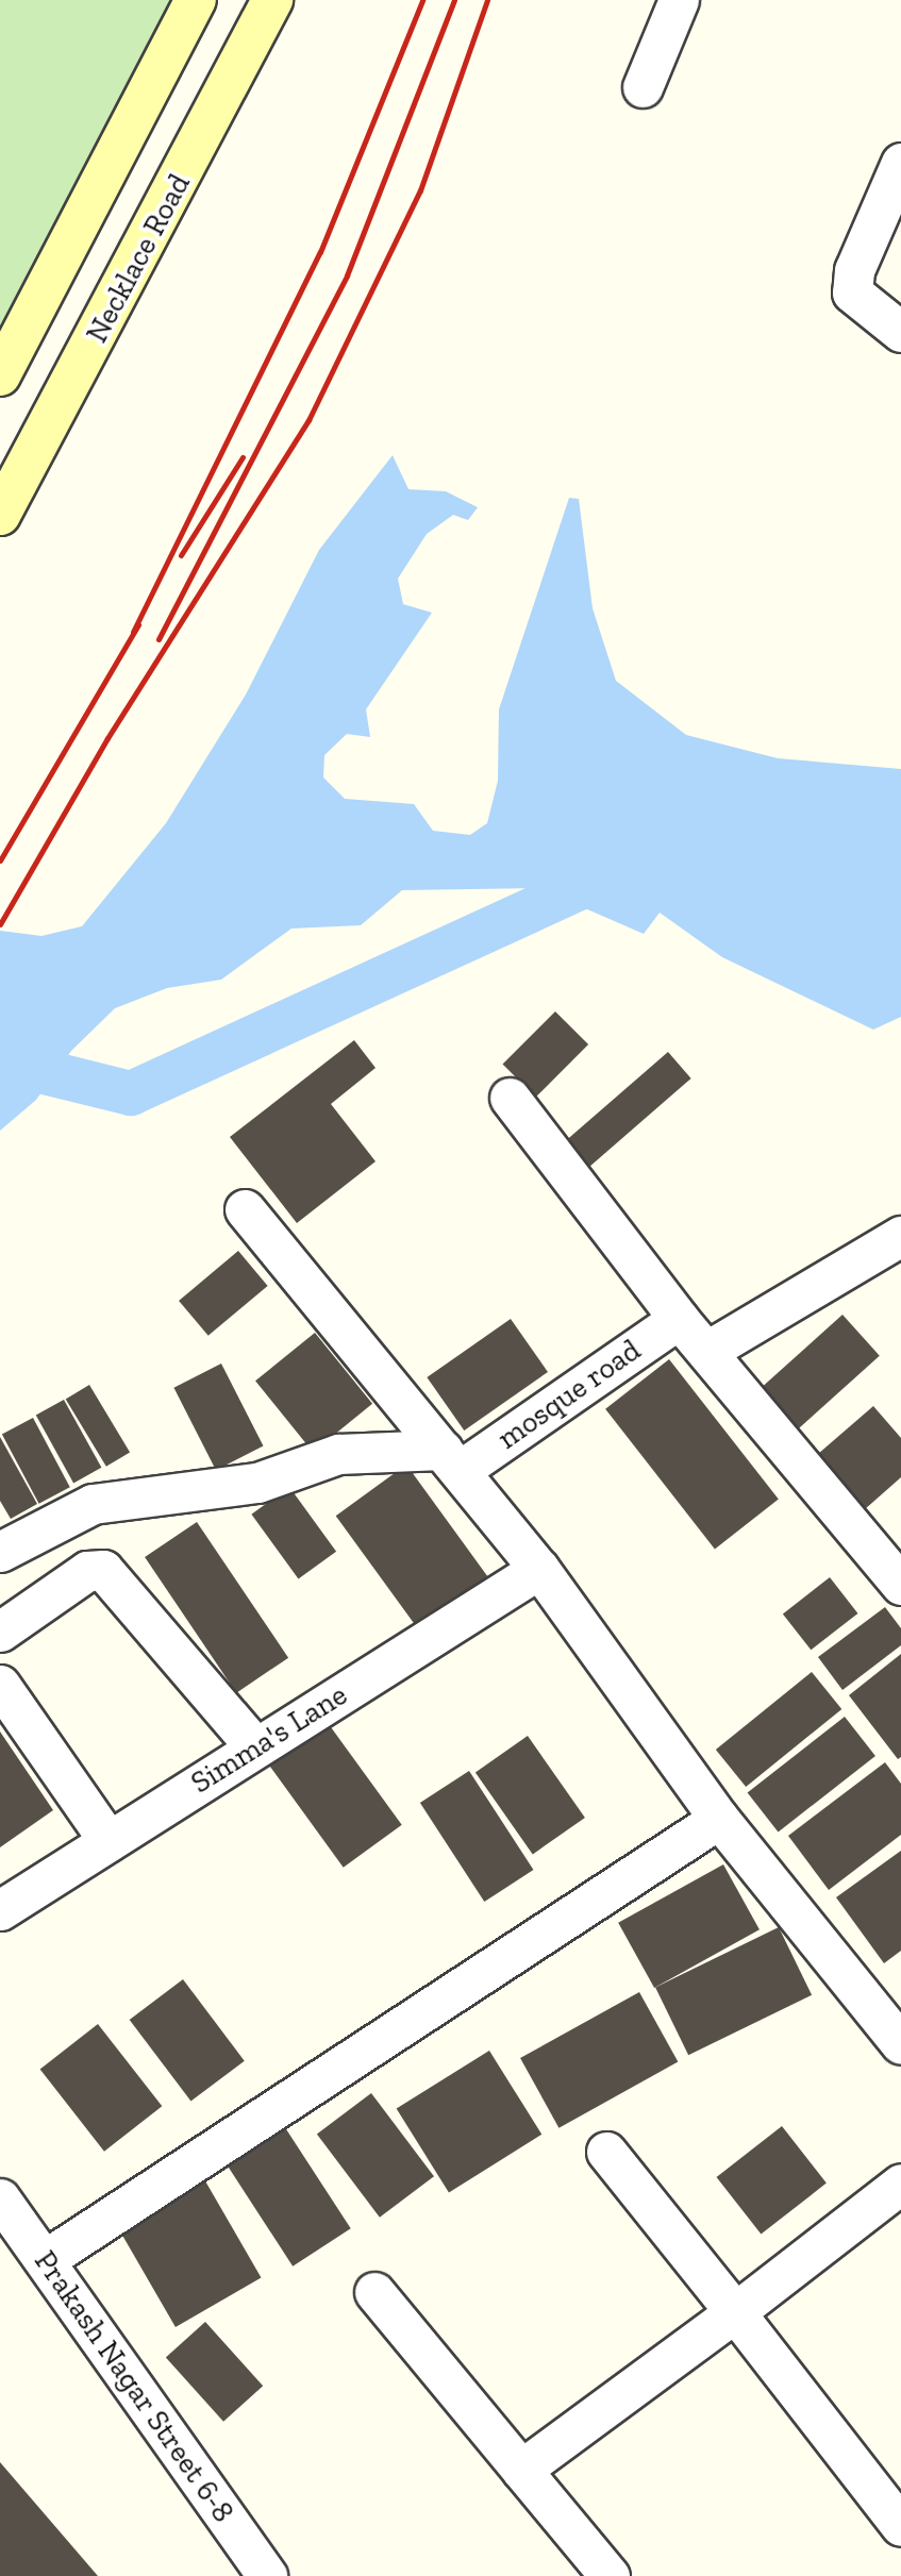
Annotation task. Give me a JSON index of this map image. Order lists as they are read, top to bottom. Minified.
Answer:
{"streets":{"main road":["Necklace Road"],"street":["mosque road","Simma's Lane","Prakash Nagar Street 6-8"]}}
